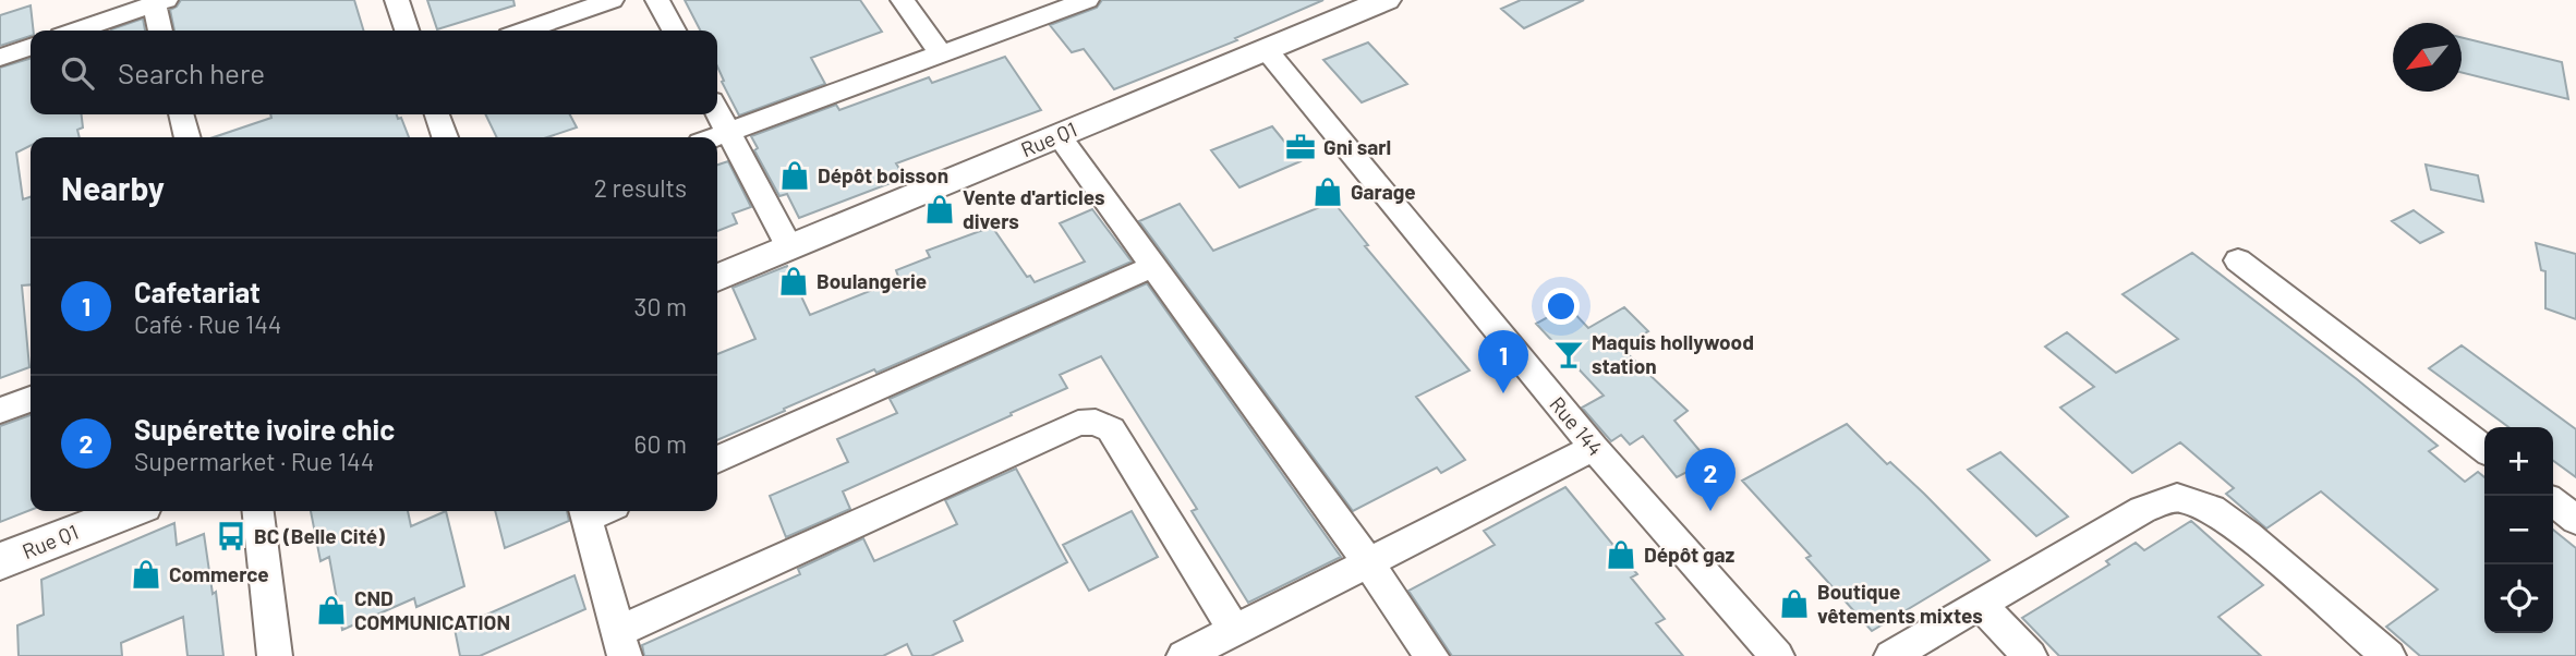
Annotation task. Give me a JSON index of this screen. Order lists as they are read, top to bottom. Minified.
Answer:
{"streets":{"street":["Rue Q1","Rue 144"]},"crossings":[["Rue Q1","Rue 144"]],"places":{"office":["Gni sarl"],"shop":["Dépôt boisson","Garage","Vente d'articles divers","Boulangerie","Dépôt gaz","Commerce","Boutique vêtements mixtes","CND COMMUNICATION"],"bar":["Maquis hollywood station"],"bus stop":["BC (Belle Cité)"]},"north":"bottom left","page":{"search":"Search here","heading":["Nearby","2 results"],"list":[{"mark":"1","name":"Cafetariat","note":"Café · Rue 144","value":"30 m"},{"mark":"2","name":"Supérette ivoire chic","note":"Supermarket · Rue 144","value":"60 m"}],"pins":["1","2"],"map_buttons":["+","−"]}}
